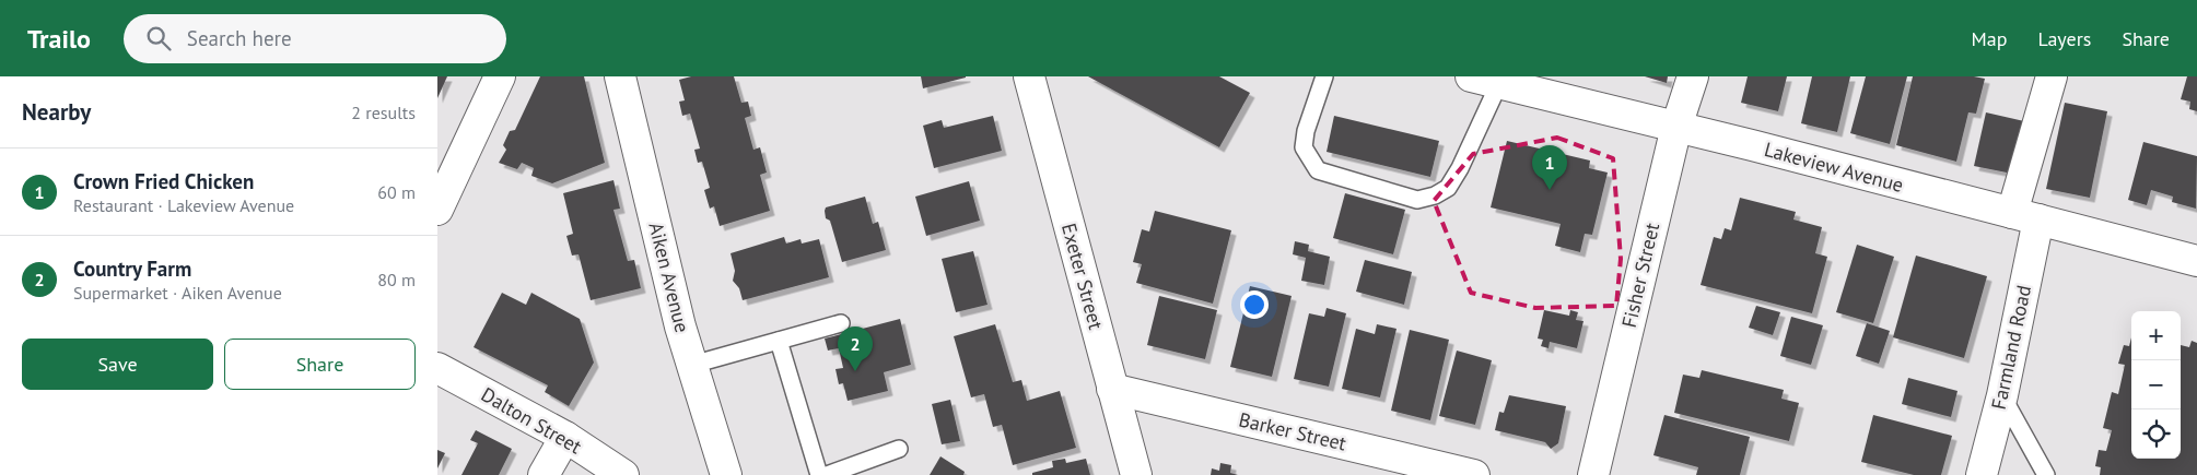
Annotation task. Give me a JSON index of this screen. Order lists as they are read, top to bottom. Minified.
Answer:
{"streets":{"street":["Lakeview Avenue","Fisher Street","Exeter Street","Aiken Avenue","Farmland Road","Dalton Street","Barker Street"]},"crossings":[["Lakeview Avenue","Fisher Street"],["Lakeview Avenue","Farmland Road"],["Exeter Street","Barker Street"]],"page":{"header":"Trailo","search":"Search here","nav":["Map","Layers","Share"],"heading":["Nearby","2 results"],"pins":["1","2"],"list":[{"mark":"1","name":"Crown Fried Chicken","note":"Restaurant · Lakeview Avenue","value":"60 m"},{"mark":"2","name":"Country Farm","note":"Supermarket · Aiken Avenue","value":"80 m"}],"map_buttons":["+","−"],"buttons":["Save","Share"]}}
